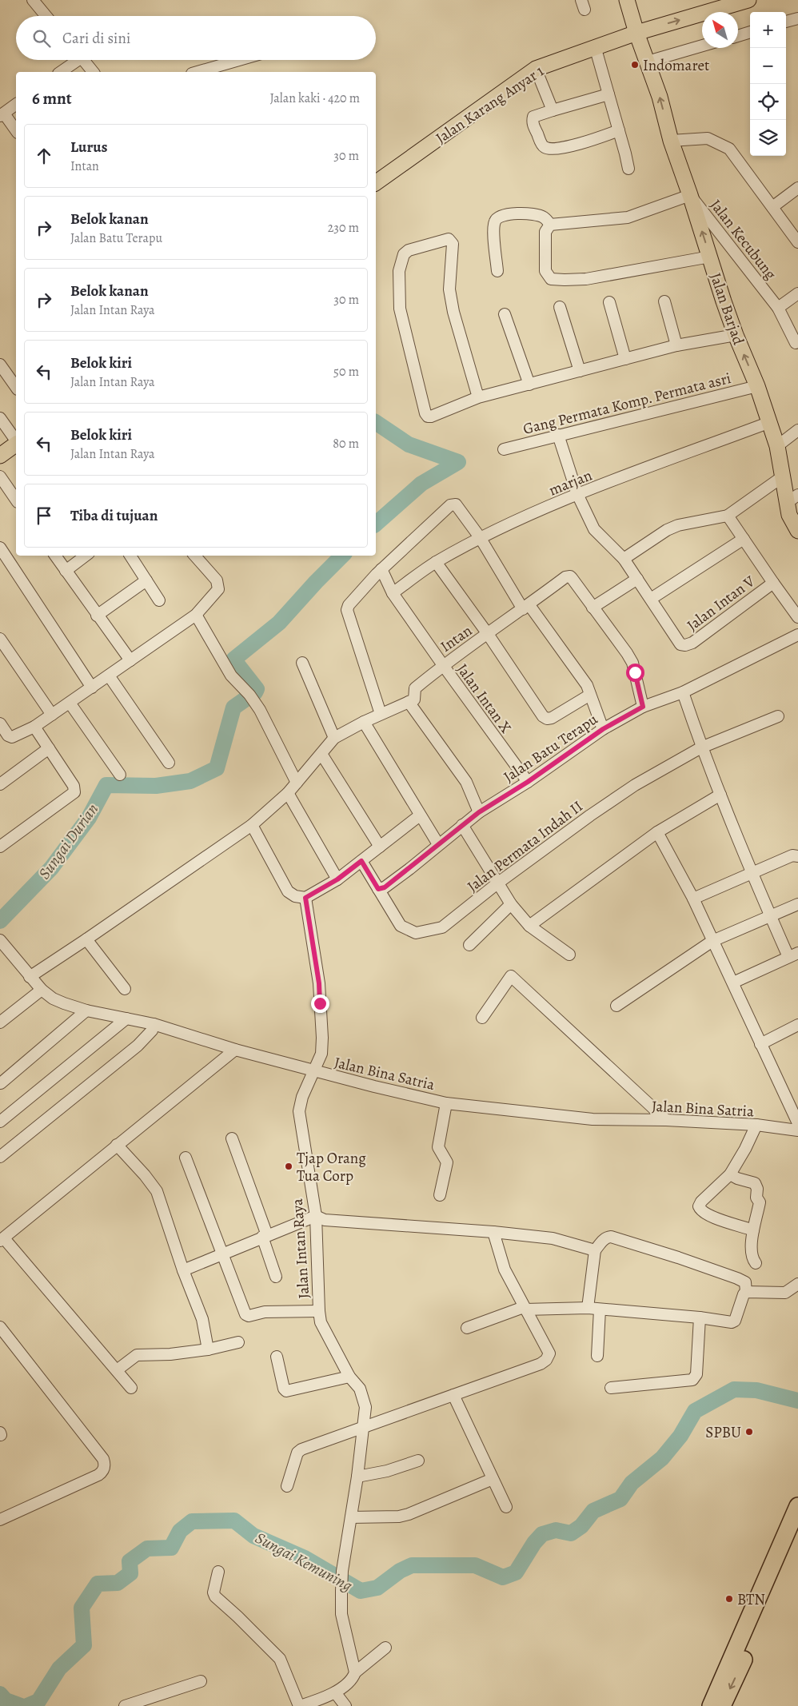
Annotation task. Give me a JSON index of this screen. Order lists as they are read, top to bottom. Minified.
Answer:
{"streets":{"main road":["Jalan Karang Anyar 1","Jalan Barjad"],"street":["Jalan Kecubung","Gang Permata Komp. Permata asri","marjan","Jalan Intan V","Intan","Jalan Intan X","Jalan Batu Terapu","Jalan Permata Indah II","Jalan Bina Satria","Jalan Intan Raya"]},"crossings":[["Jalan Karang Anyar 1","Jalan Barjad"],["Jalan Kecubung","Jalan Barjad"],["Jalan Barjad","Gang Permata Komp. Permata asri"],["Jalan Barjad","marjan"],["marjan","Jalan Intan X"],["Intan","Jalan Intan X"],["Intan","Jalan Batu Terapu"],["Jalan Intan X","Jalan Batu Terapu"],["Jalan Batu Terapu","Jalan Permata Indah II"],["Jalan Bina Satria","Jalan Intan Raya"]],"one_way":["Jalan Barjad"],"water":["Sungai Durian","Sungai Kemuning"],"places":["Indomaret","Tjap Orang Tua Corp","SPBU","BTN"],"north":"top left","page":{"map_buttons":["+","−"],"search":"Cari di sini","heading":["6 mnt","Jalan kaki · 420 m"],"list":[["Lurus","Intan","30 m"],["Belok kanan","Jalan Batu Terapu","230 m"],["Belok kanan","Jalan Intan Raya","30 m"],["Belok kiri","Jalan Intan Raya","50 m"],["Belok kiri","Jalan Intan Raya","80 m"],"Tiba di tujuan"]}}
